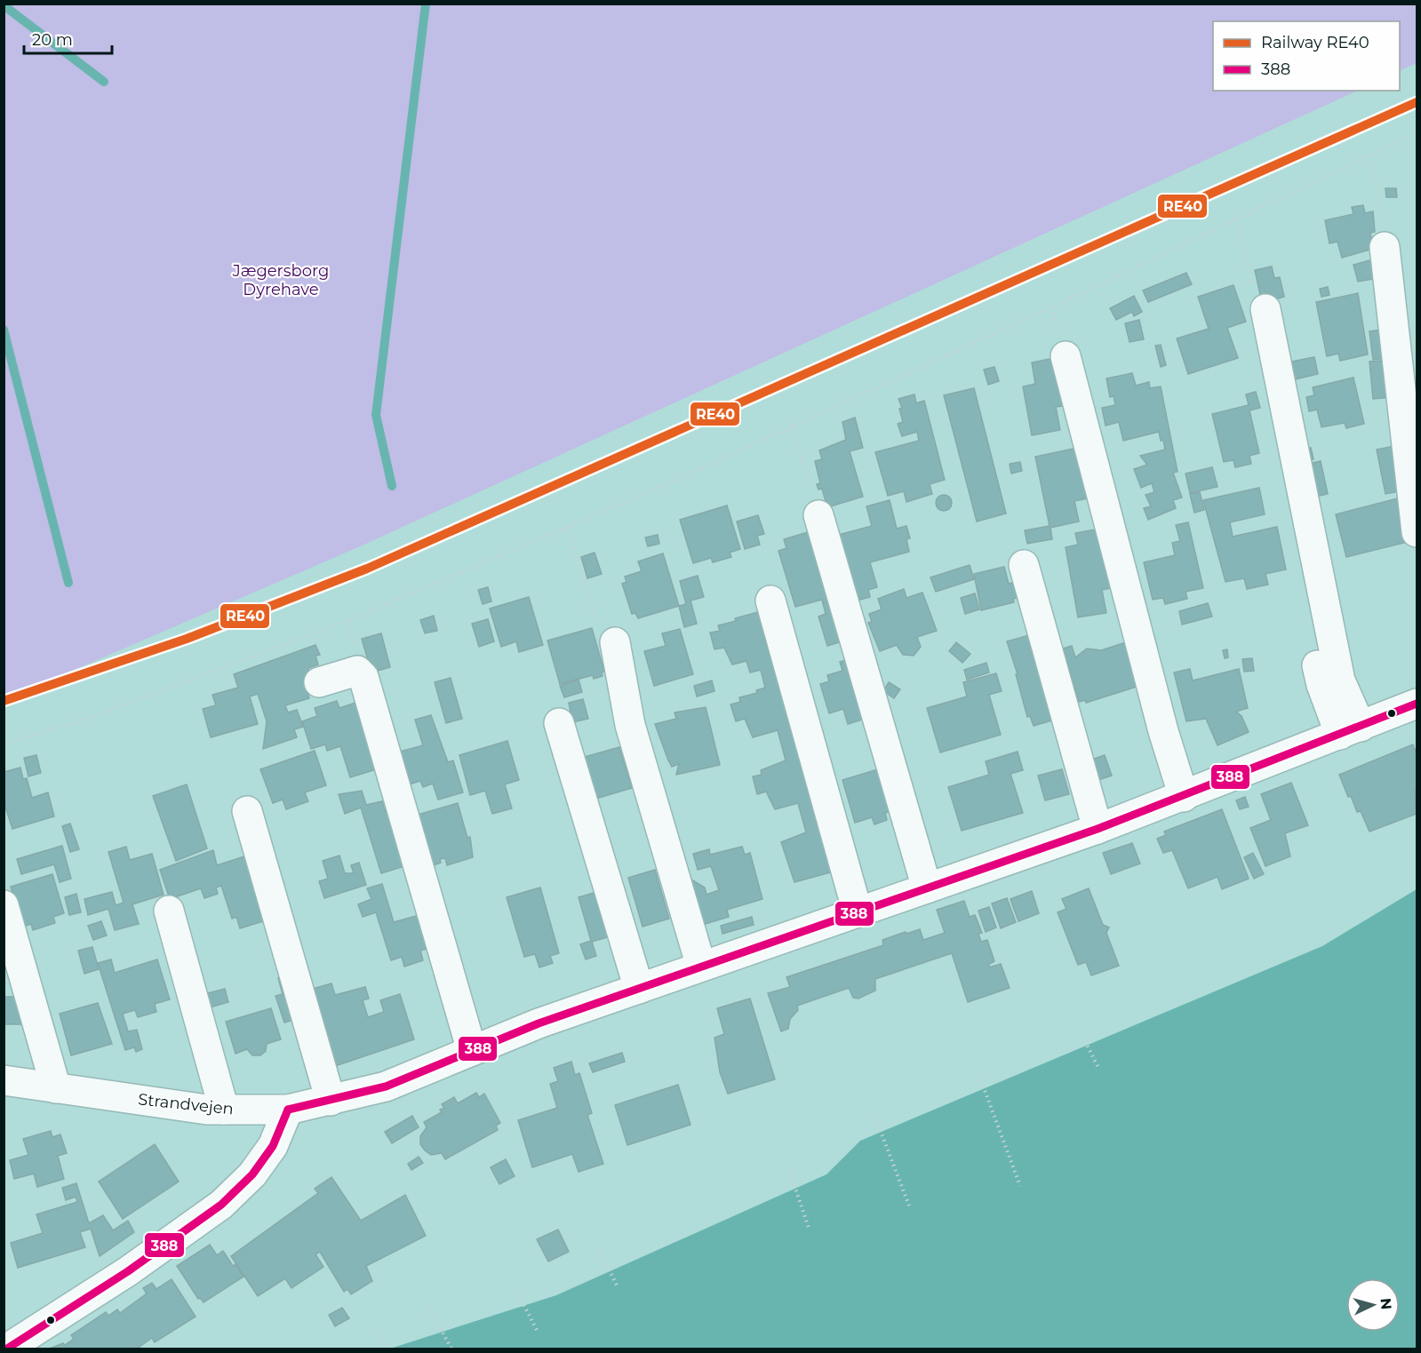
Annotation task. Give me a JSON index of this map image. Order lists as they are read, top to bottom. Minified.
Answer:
{"streets":{"main road":["Strandvejen"]},"parks":["Jægersborg Dyrehave"],"lines":["rail line RE40","transit line 388"],"legend":["Railway RE40","388"],"scale_bar":"20 m","north":"right"}
